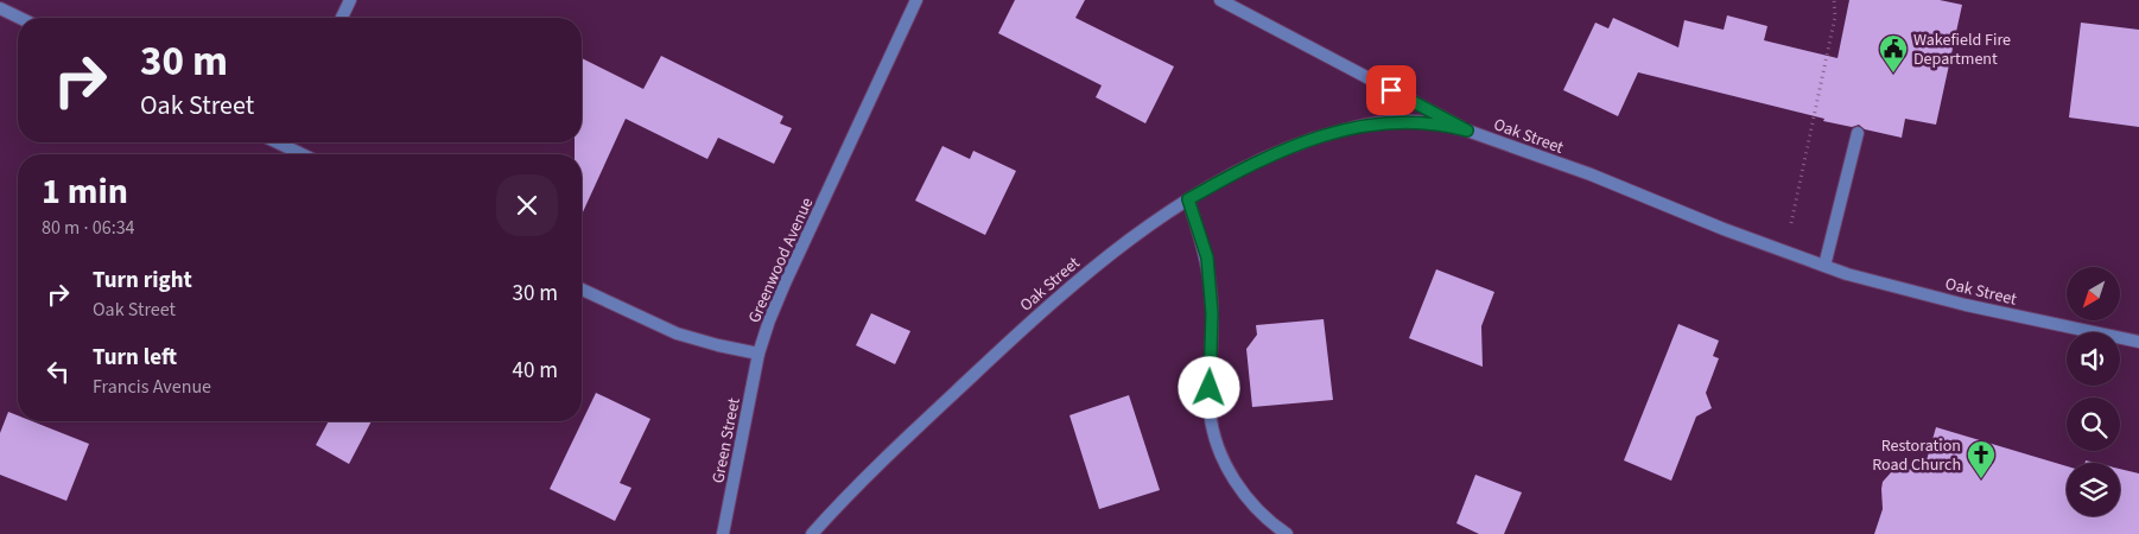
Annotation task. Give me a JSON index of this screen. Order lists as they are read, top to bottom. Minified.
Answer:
{"streets":{"street":["Oak Street","Greenwood Avenue","Green Street"]},"crossings":[["Greenwood Avenue","Green Street"]],"places":{"public building":["Wakefield Fire Department"],"church":["Restoration Road Church"]},"north":"bottom left","page":{"turn":["30 m","Oak Street"],"heading":["1 min","80 m · 06:34"],"list":[{"name":"Turn right","note":"Oak Street","value":"30 m"},{"name":"Turn left","note":"Francis Avenue","value":"40 m"}]}}
